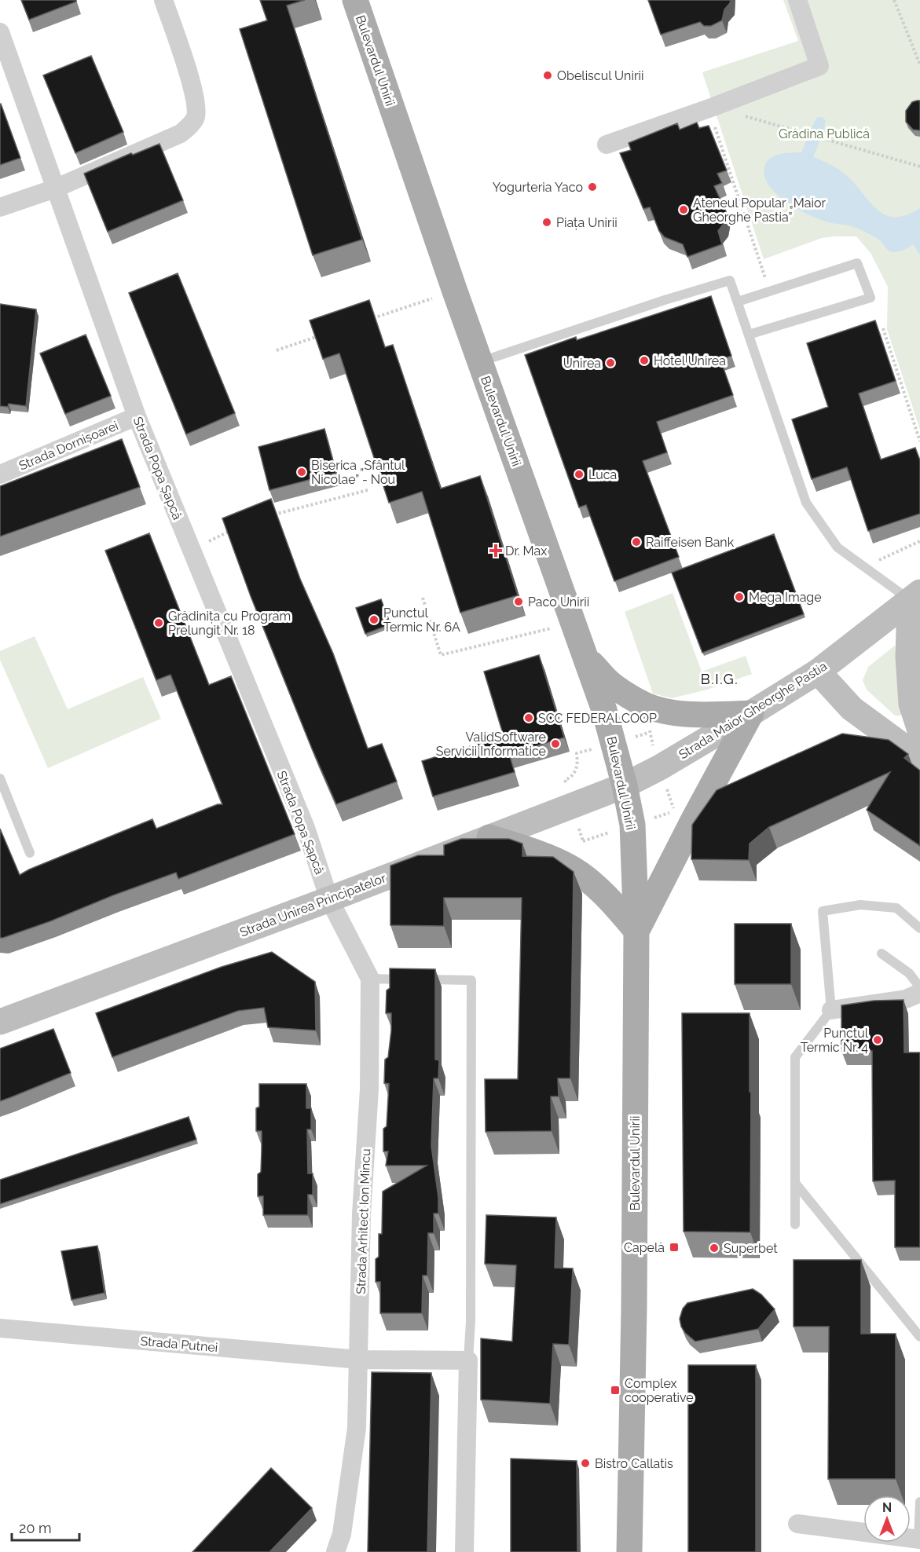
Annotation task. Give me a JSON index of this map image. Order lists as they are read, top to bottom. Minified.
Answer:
{"streets":{"main road":["Bulevardul Unirii","Strada Maior Gheorghe Pastia","Strada Unirea Principatelor"],"street":["Strada Dornișoarei","Strada Popa Șapcă","Strada Arhitect Ion Mincu","Strada Putnei"]},"crossings":[["Bulevardul Unirii","Strada Maior Gheorghe Pastia"],["Bulevardul Unirii","Strada Unirea Principatelor"],["Strada Dornișoarei","Strada Popa Șapcă"],["Strada Popa Șapcă","Strada Unirea Principatelor"],["Strada Popa Șapcă","Strada Arhitect Ion Mincu"],["Strada Maior Gheorghe Pastia","Strada Unirea Principatelor"],["Strada Unirea Principatelor","Strada Arhitect Ion Mincu"],["Strada Arhitect Ion Mincu","Strada Putnei"]],"districts":["B.I.G."],"parks":["Grădina Publică"],"places":{"other":["Obeliscul Unirii","Yogurteria Yaco","Ateneul Popular „Maior Gheorghe Pastia”","Piața Unirii","Hotel Unirea","Unirea","Biserica „Sfântul Nicolae” - Nou","Luca","Raiffeisen Bank","Mega Image","Paco Unirii","Punctul Termic Nr. 6A","Grădinița cu Program Prelungit Nr. 18","SCC FEDERALCOOP","ValidSoftware Servicii Informatice","Punctul Termic Nr. 4","Superbet","Bistro Callatis"],"health":["Dr. Max"],"transit":["Capelă","Complex cooperative"]},"scale_bar":"20 m","north":"top"}
